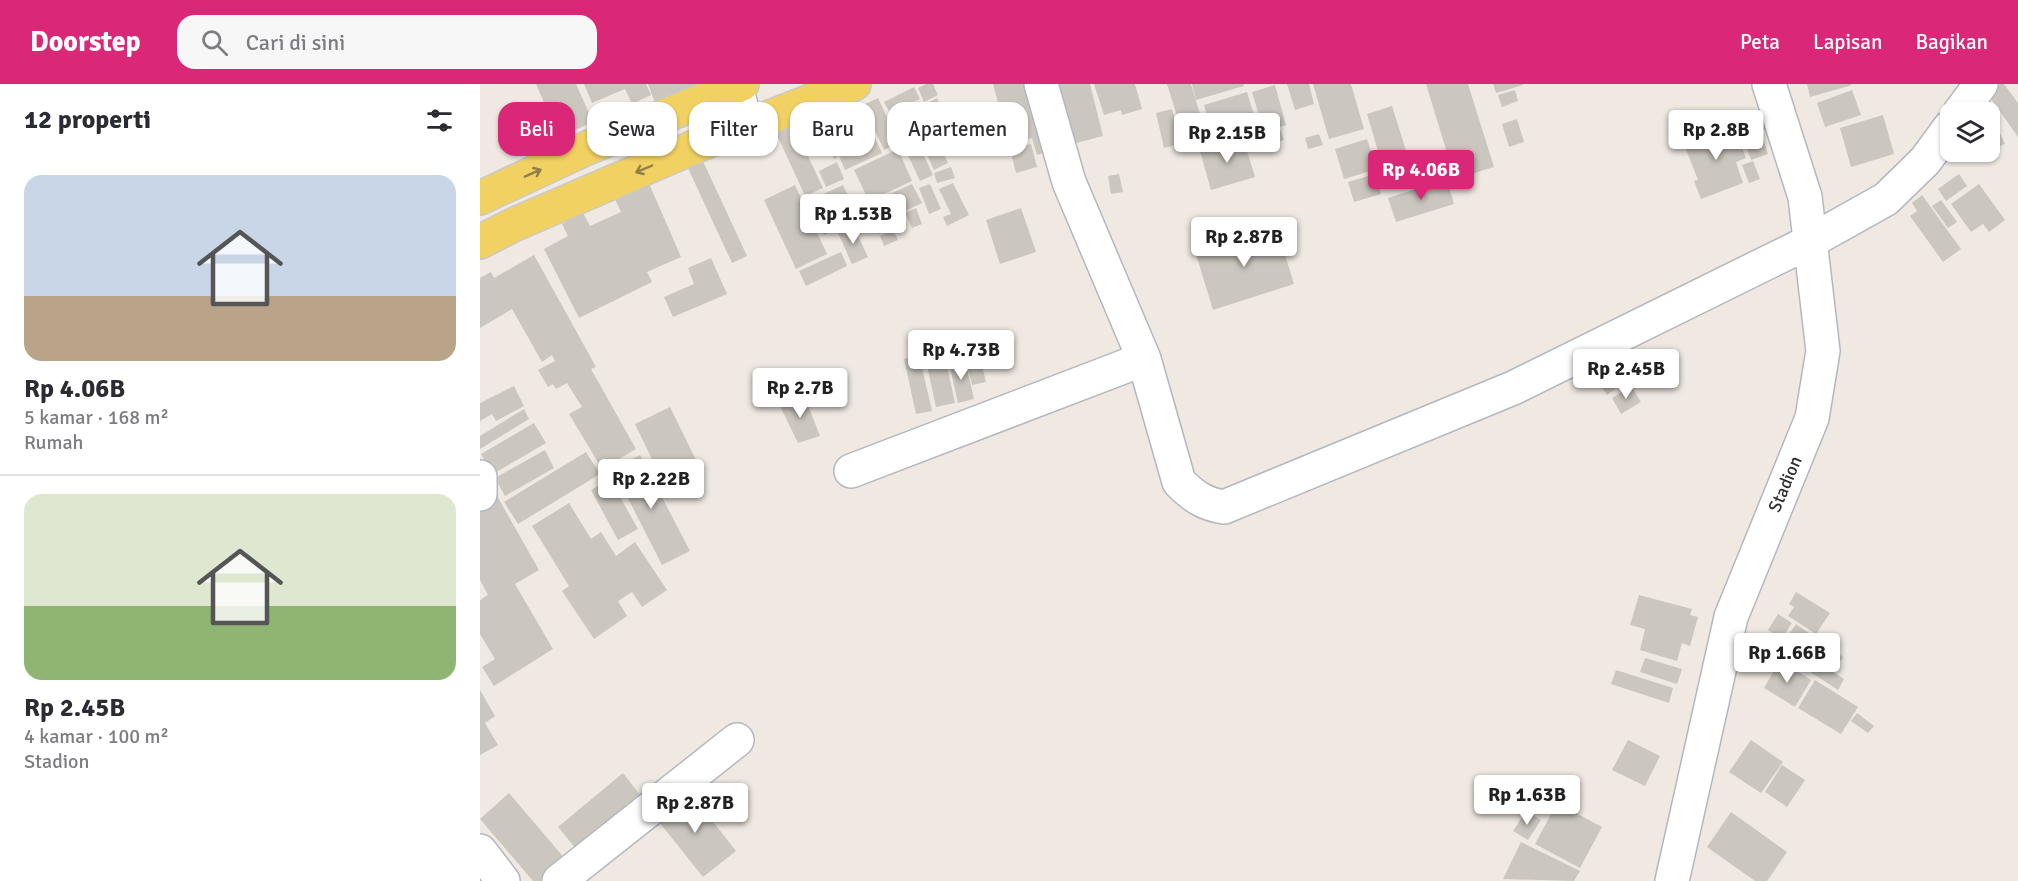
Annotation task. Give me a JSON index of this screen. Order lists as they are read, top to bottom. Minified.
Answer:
{"streets":{"street":["Stadion"]},"page":{"header":"Doorstep","search":"Cari di sini","nav":["Peta","Lapisan","Bagikan"],"heading":"12 properti","chip":["Beli","Sewa","Filter","Baru","Apartemen"],"price":["Rp 2.8B","Rp 2.15B","Rp 4.06B","Rp 1.53B","Rp 2.87B","Rp 4.73B","Rp 2.45B","Rp 2.7B","Rp 2.22B","Rp 1.66B","Rp 1.63B","Rp 2.87B"],"list":[{"name":"Rp 4.06B","note":"5 kamar · 168 m² · Rumah"},{"name":"Rp 2.45B","note":"4 kamar · 100 m² · Stadion"}]}}
